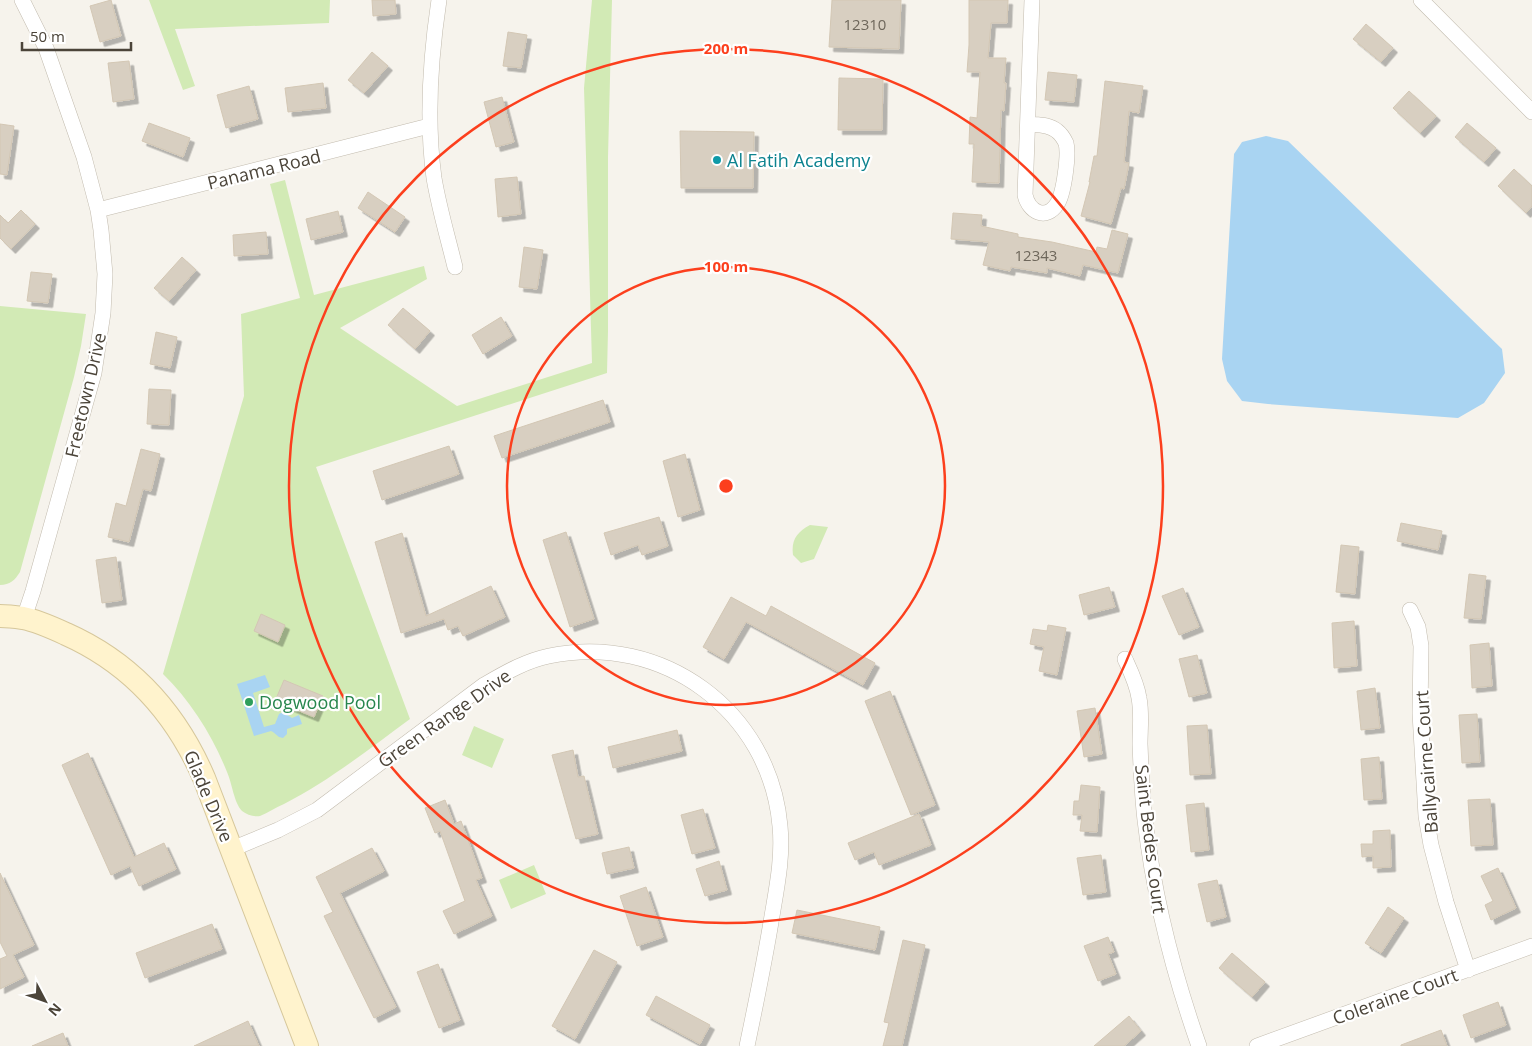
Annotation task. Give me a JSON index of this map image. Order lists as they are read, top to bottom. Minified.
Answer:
{"streets":{"street":["Panama Road","Freetown Drive","Green Range Drive","Ballycairne Court","Glade Drive","Saint Bedes Court","Coleraine Court"]},"crossings":[["Panama Road","Freetown Drive"],["Freetown Drive","Glade Drive"],["Green Range Drive","Glade Drive"],["Ballycairne Court","Coleraine Court"]],"places":["Al Fatih Academy","Dogwood Pool"],"house_numbers":["12310","12343"],"scale_bar":"50 m","north":"bottom right","rings":["200 m","100 m"]}
